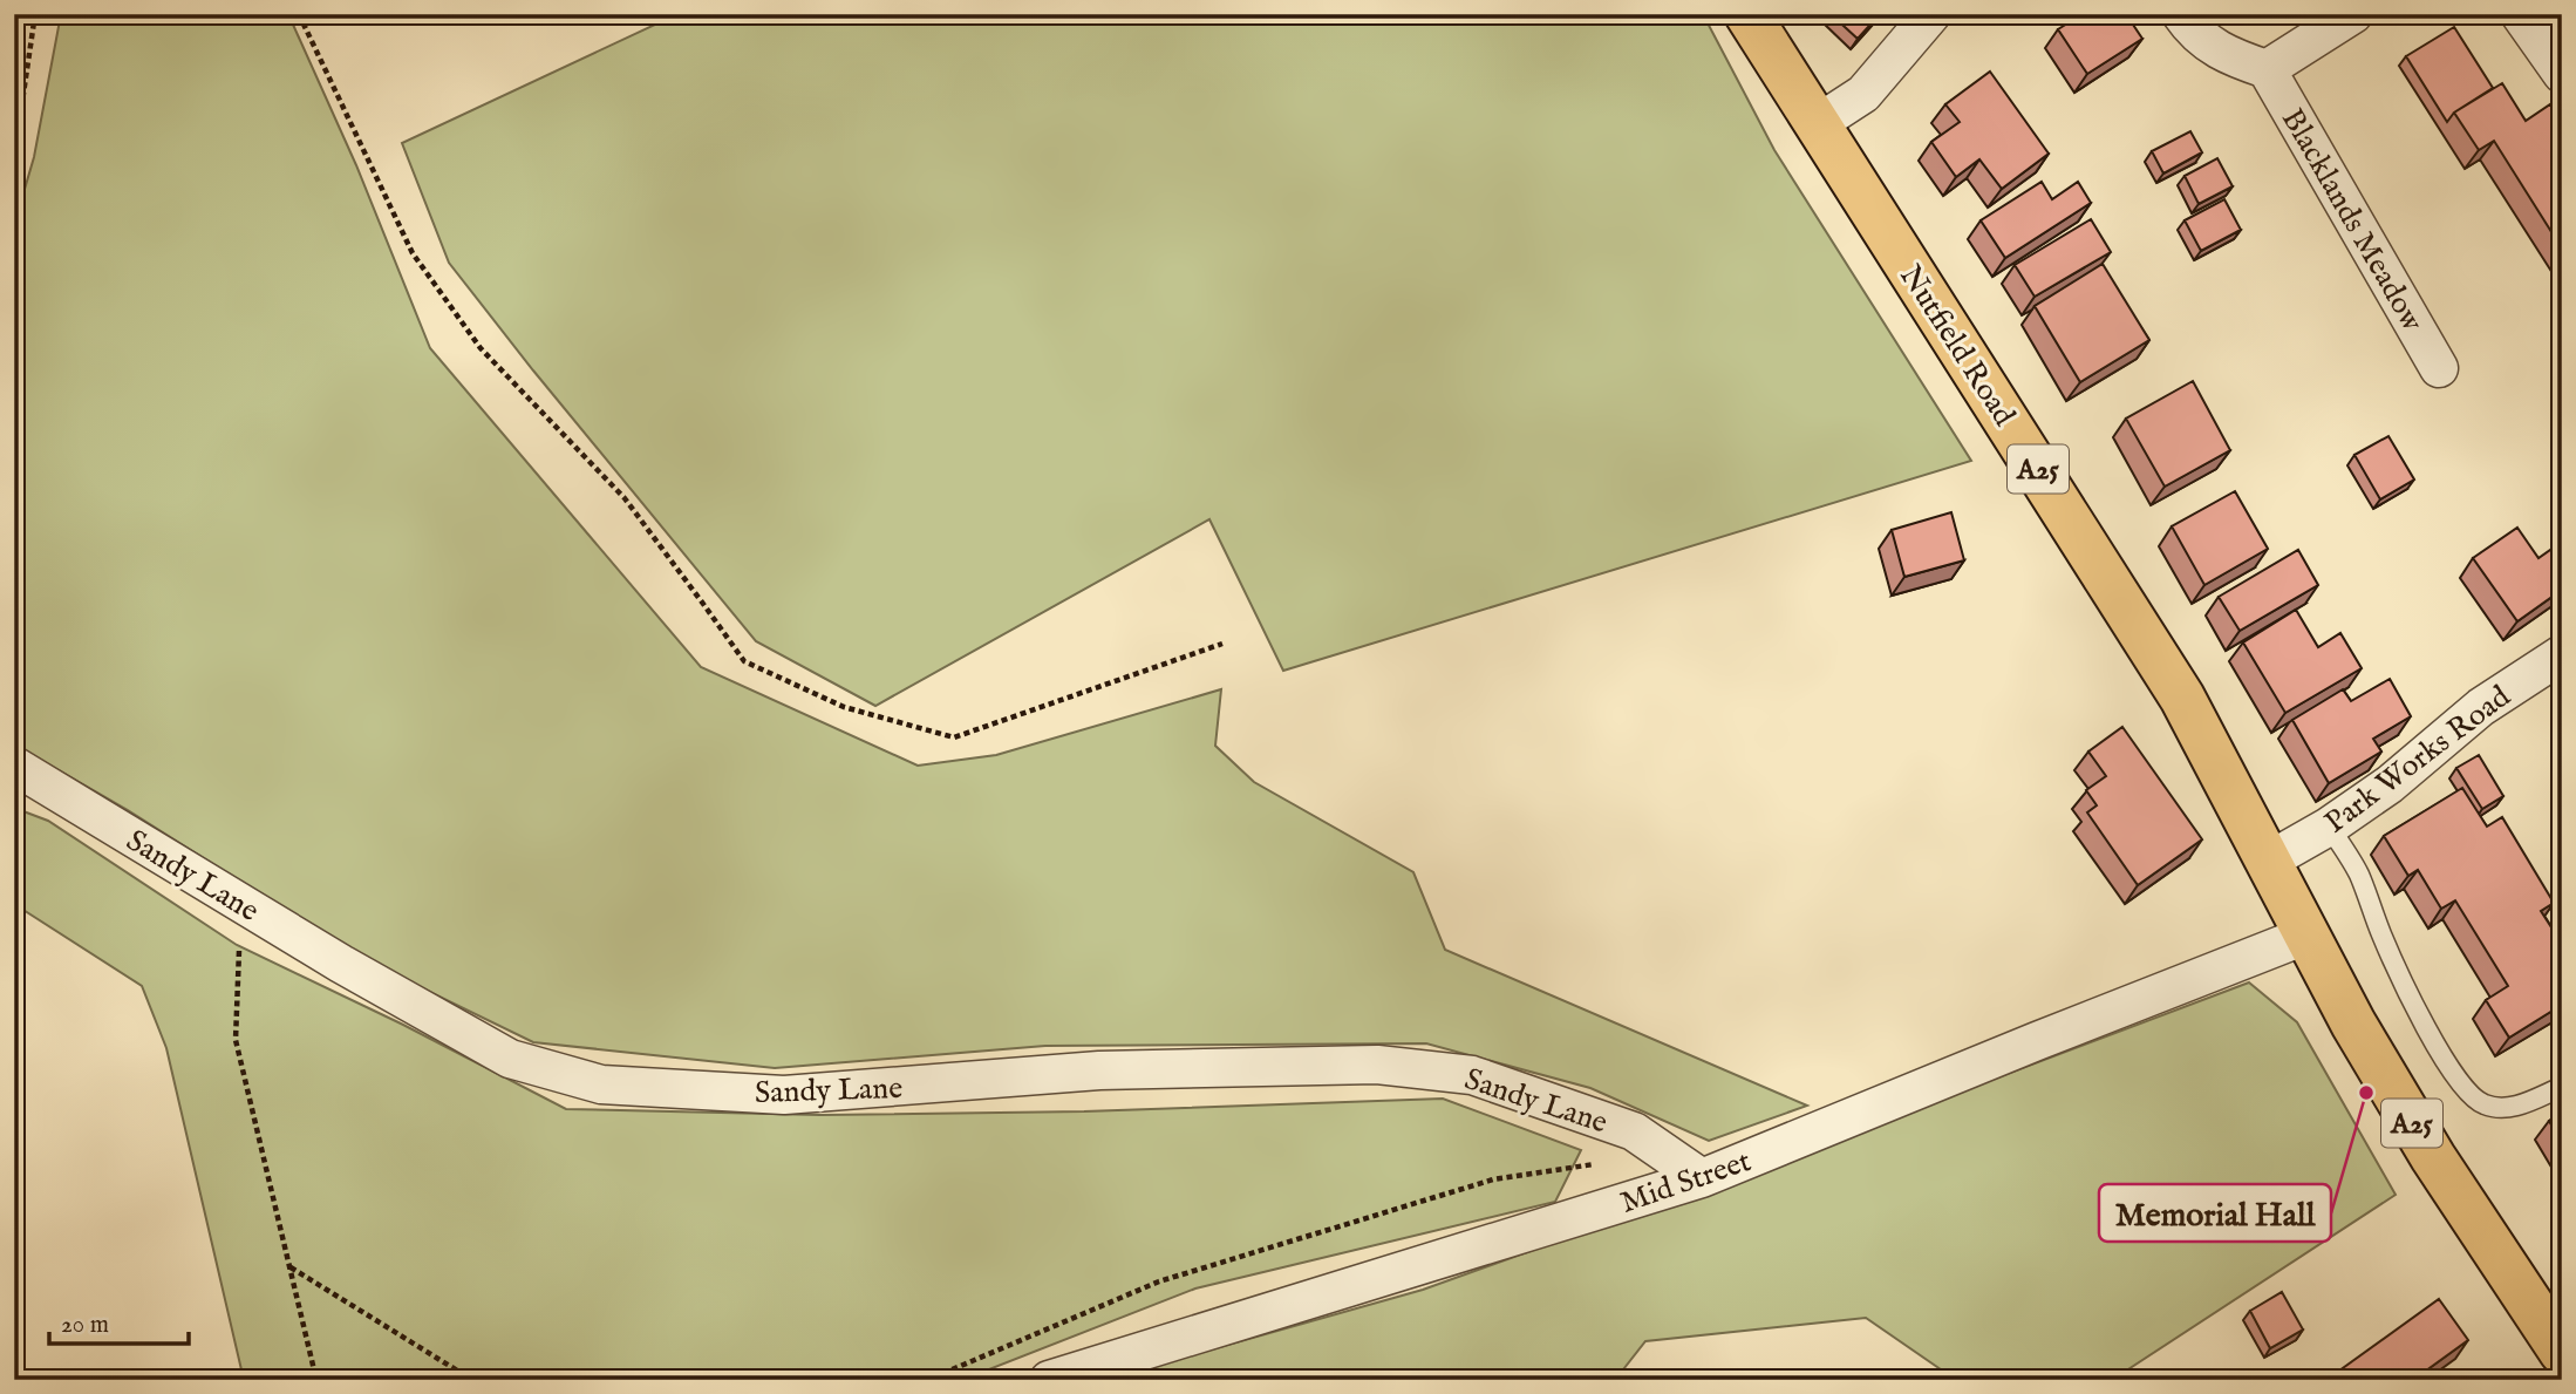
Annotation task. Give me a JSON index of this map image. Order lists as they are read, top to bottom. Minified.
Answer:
{"streets":{"main road":["Nutfield Road","A25"],"street":["Blacklands Meadow","Park Works Road","Sandy Lane","Mid Street"]},"crossings":[["Nutfield Road","A25"],["Nutfield Road","Park Works Road"],["Nutfield Road","Mid Street"],["A25","Mid Street"],["Sandy Lane","Mid Street"]],"places":["Memorial Hall"],"scale_bar":"20 m"}
